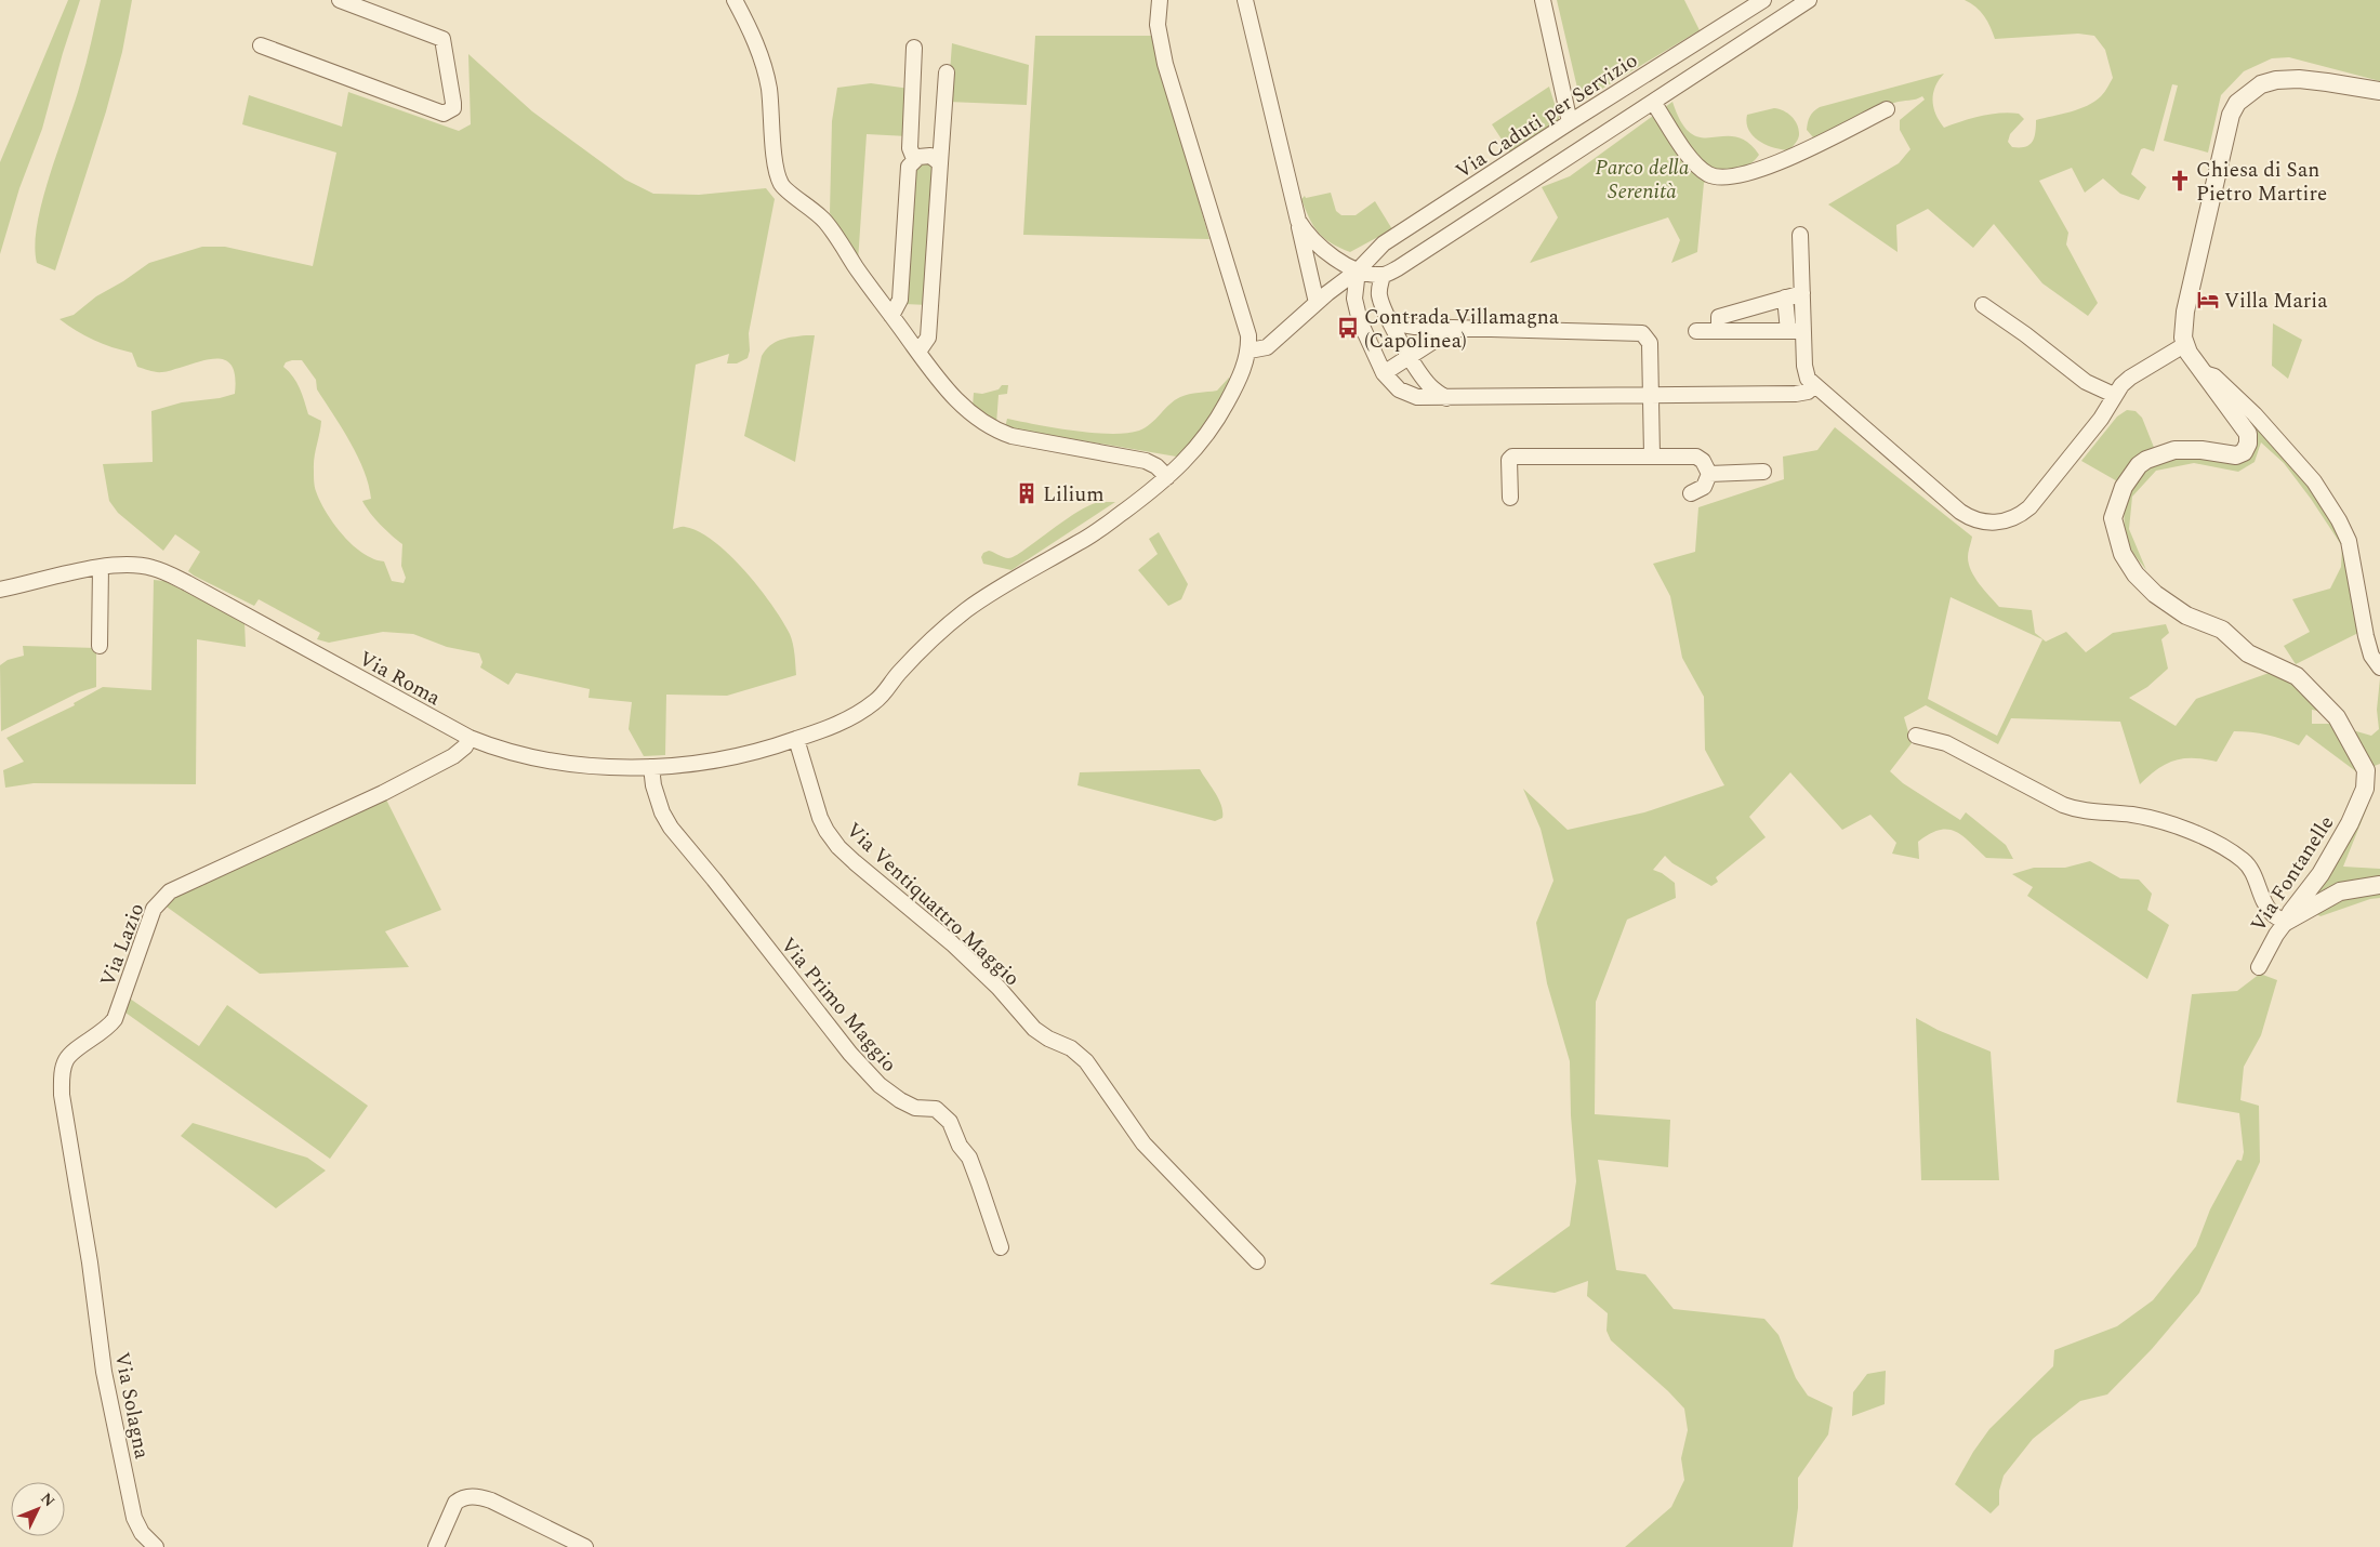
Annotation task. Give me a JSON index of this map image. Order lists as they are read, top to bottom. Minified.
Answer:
{"streets":{"street":["Via Caduti per Servizio","Via Roma","Via Fontanelle","Via Ventiquattro Maggio","Via Lazio","Via Primo Maggio","Via Solagna"]},"crossings":[["Via Caduti per Servizio","Via Roma"],["Via Roma","Via Ventiquattro Maggio"],["Via Roma","Via Lazio"],["Via Roma","Via Primo Maggio"],["Via Lazio","Via Solagna"]],"parks":["Parco della Serenità"],"places":{"church":["Chiesa di San Pietro Martire"],"hotel":["Villa Maria"],"bus stop":["Contrada Villamagna (Capolinea)"],"building":["Lilium"]},"north":"top right"}
